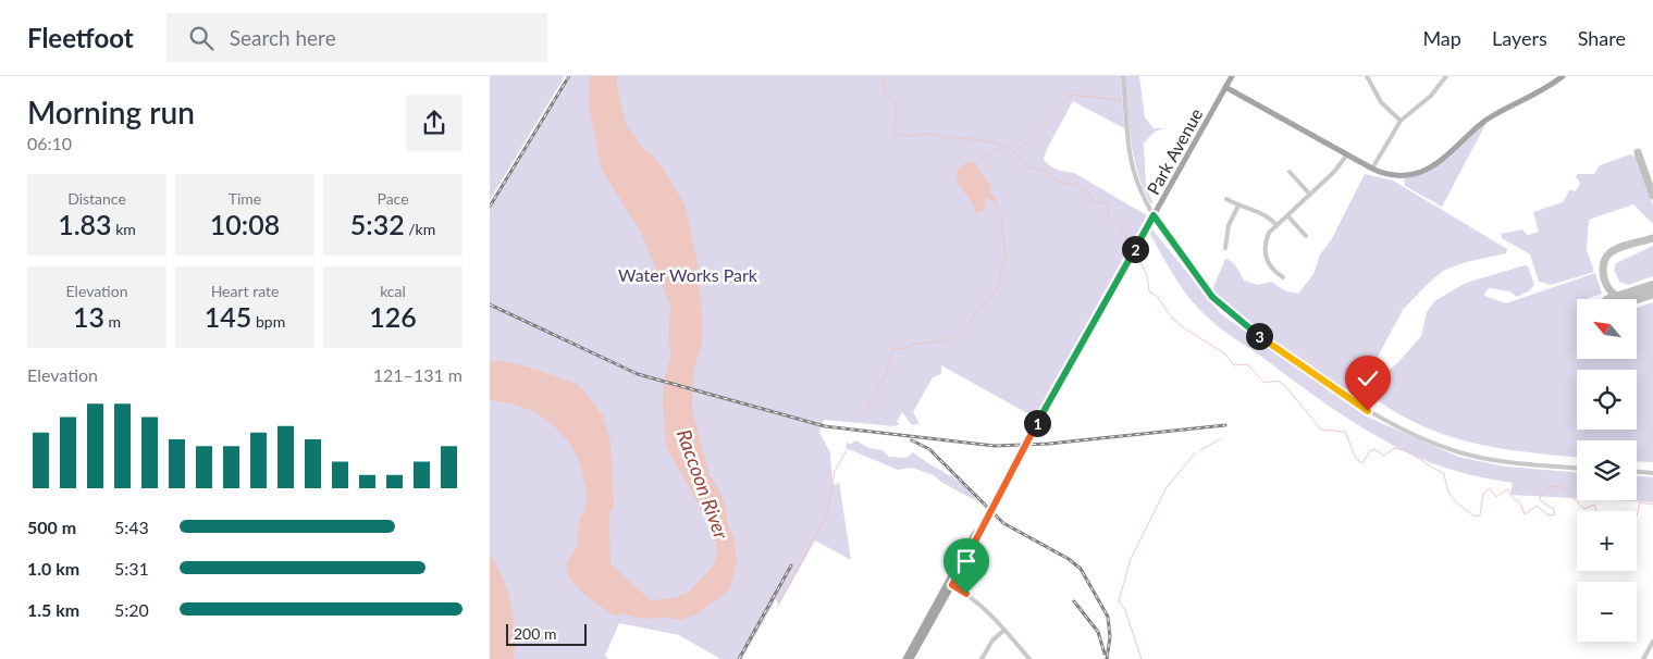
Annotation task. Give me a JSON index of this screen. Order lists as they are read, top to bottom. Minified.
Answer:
{"streets":{"main road":["Park Avenue"]},"water":["Raccoon River"],"parks":["Water Works Park"],"scale_bar":"200 m","north":"top left","page":{"header":"Fleetfoot","search":"Search here","nav":["Map","Layers","Share"],"heading":["Morning run","06:10"],"stats":[["Distance","1.83 km"],["Time","10:08"],["Pace","5:32 /km"],["Elevation","13 m"],["Heart rate","145 bpm"],["kcal","126"]],"pins":["2","3","1"],"map_buttons":["+","−"],"chart":["Elevation","121–131 m"],"list":[{"name":"500 m","note":"5:43"},{"name":"1.0 km","note":"5:31"},{"name":"1.5 km","note":"5:20"}],"scale":"200 m"}}
